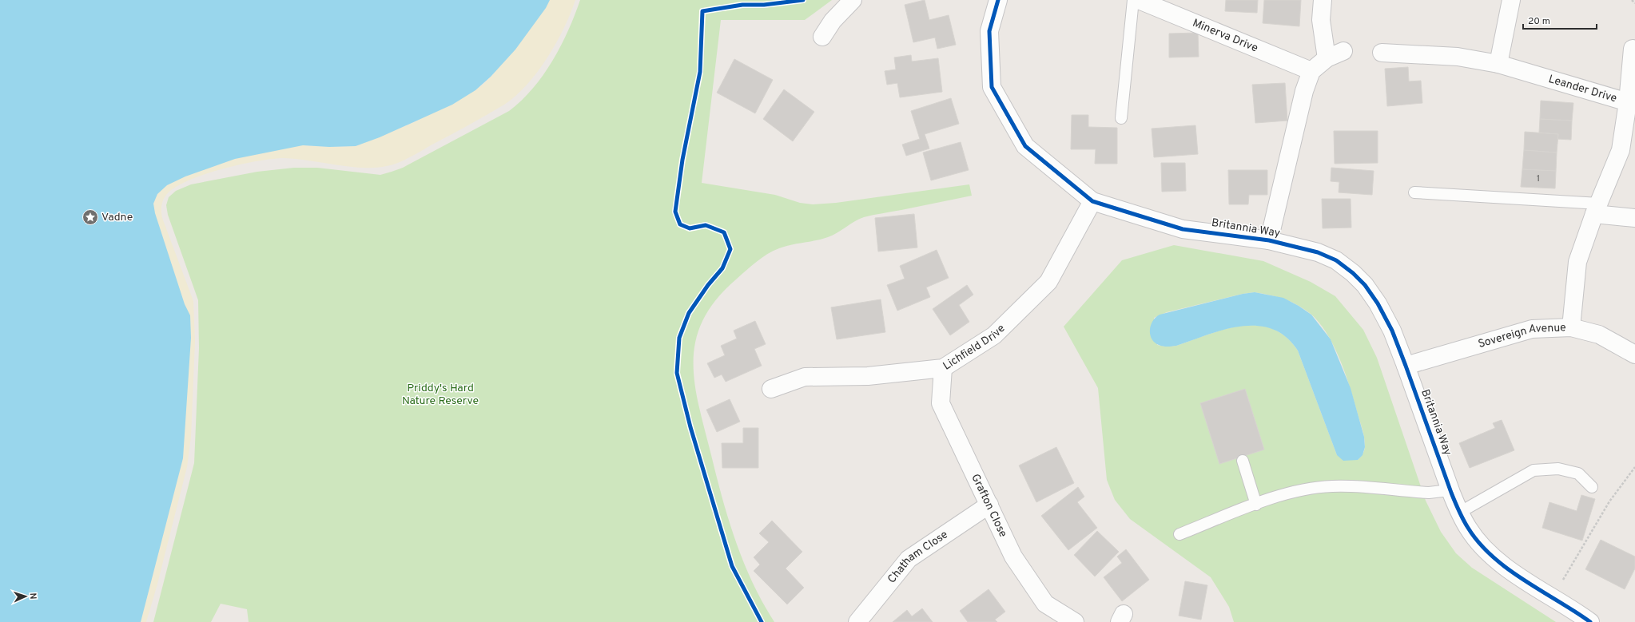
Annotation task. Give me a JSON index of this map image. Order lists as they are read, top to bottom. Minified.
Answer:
{"streets":{"street":["Minerva Drive","Leander Drive","Britannia Way","Sovereign Avenue","Lichfield Drive","Grafton Close","Chatham Close"]},"crossings":[["Leander Drive","Sovereign Avenue"],["Britannia Way","Sovereign Avenue"],["Britannia Way","Lichfield Drive"],["Lichfield Drive","Grafton Close"],["Grafton Close","Chatham Close"]],"parks":["Priddy's Hard Nature Reserve"],"places":{"place":["Vadne"]},"house_numbers":["1"],"scale_bar":"20 m","north":"right"}
